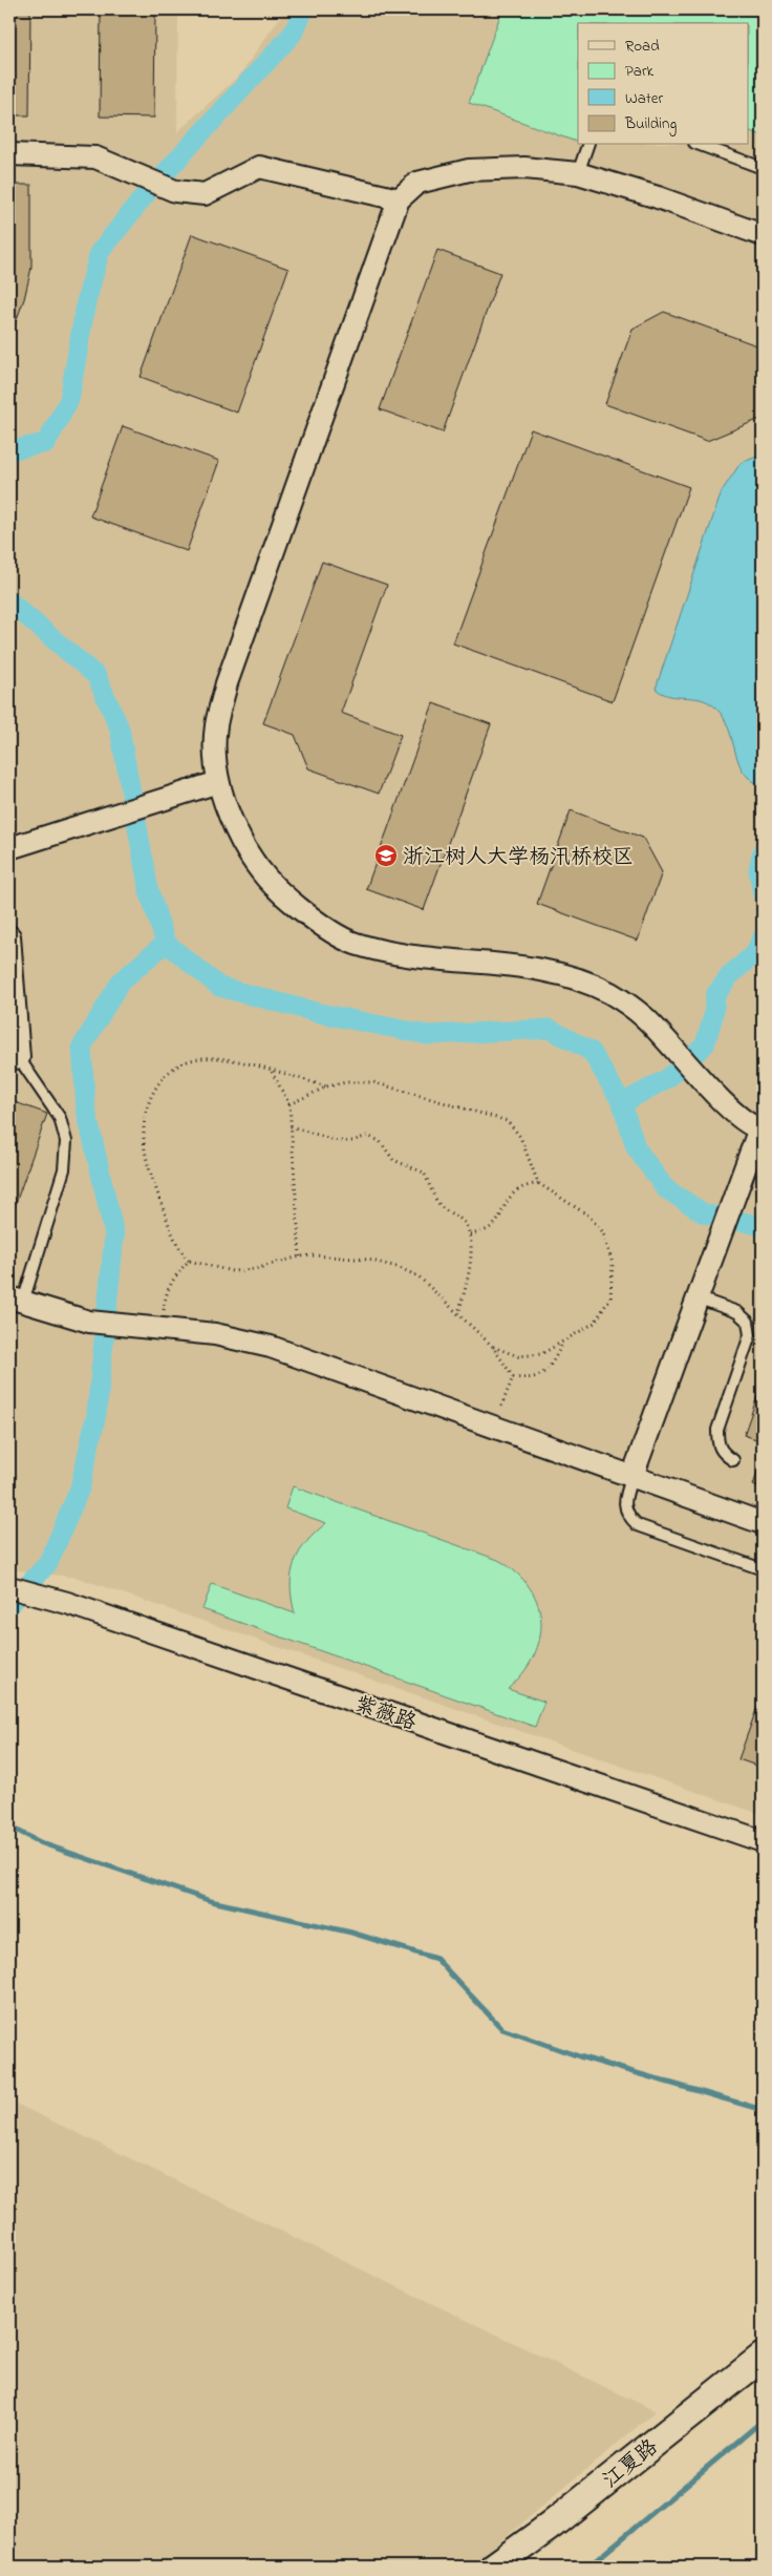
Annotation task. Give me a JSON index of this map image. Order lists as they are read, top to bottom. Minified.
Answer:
{"streets":{"street":["紫薇路","江夏路"]},"places":{"school or university":["浙江树人大学杨汛桥校区"]},"legend":["Road","Park","Water","Building"]}
